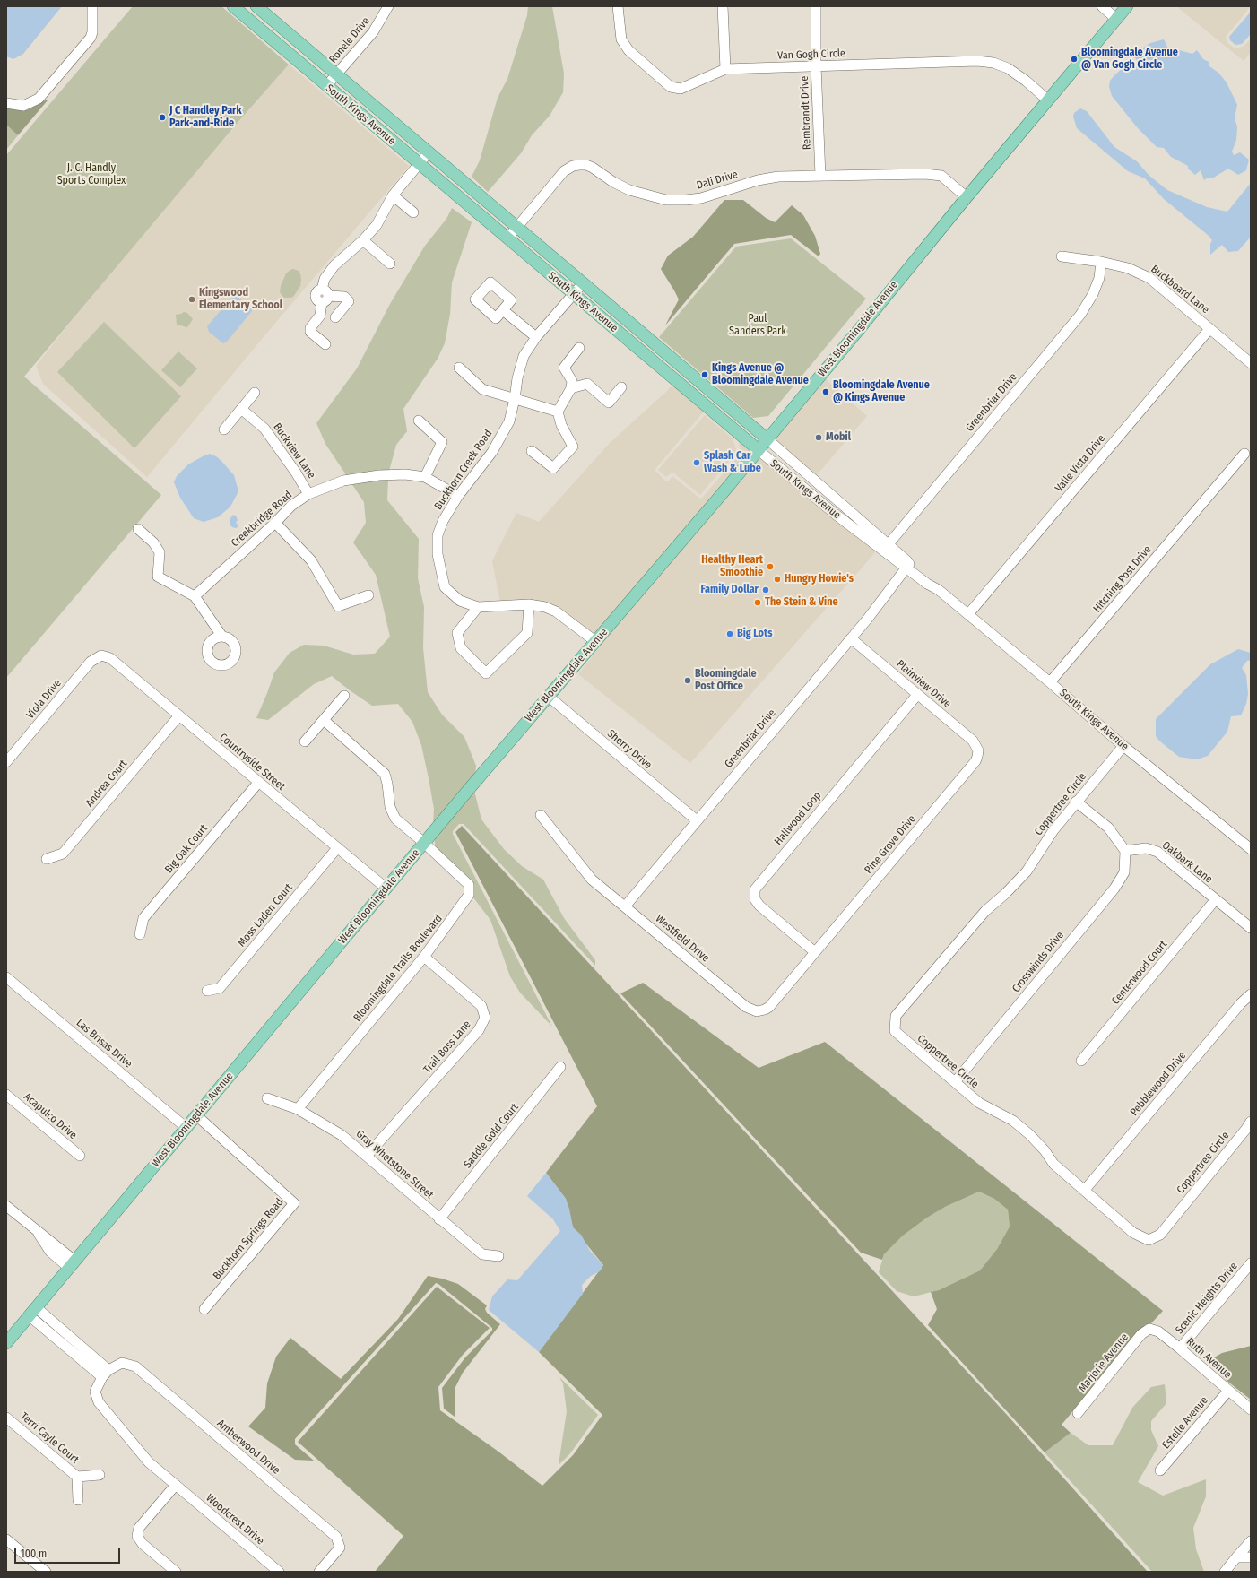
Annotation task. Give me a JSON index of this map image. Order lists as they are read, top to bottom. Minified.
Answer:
{"streets":{"main road":["South Kings Avenue","West Bloomingdale Avenue"],"street":["Ronele Drive","Van Gogh Circle","Rembrandt Drive","Dali Drive","Buckboard Lane","Greenbriar Drive","Buckview Lane","Valle Vista Drive","Buckhorn Creek Road","Creekbridge Road","Hitching Post Drive","Plainview Drive","Viola Drive","Sherry Drive","Countryside Street","Andrea Court","Coppertree Circle","Hallwood Loop","Pine Grove Drive","Big Oak Court","Oakbark Lane","Moss Laden Court","Westfield Drive","Crosswinds Drive","Bloomingdale Trails Boulevard","Centerwood Court","Las Brisas Drive","Trail Boss Lane","Pebblewood Drive","Acapulco Drive","Saddle Gold Court","Gray Whetstone Street","Buckhorn Springs Road","Scenic Heights Drive","Ruth Avenue","Marjorie Avenue","Estelle Avenue","Terri Cayle Court","Amberwood Drive","Woodcrest Drive"]},"crossings":[["Ronele Drive","South Kings Avenue"],["Van Gogh Circle","Rembrandt Drive"],["Van Gogh Circle","West Bloomingdale Avenue"],["Rembrandt Drive","Dali Drive"],["South Kings Avenue","Dali Drive"],["South Kings Avenue","West Bloomingdale Avenue"],["South Kings Avenue","Greenbriar Drive"],["South Kings Avenue","Valle Vista Drive"],["South Kings Avenue","Buckhorn Creek Road"],["South Kings Avenue","Hitching Post Drive"],["South Kings Avenue","Coppertree Circle"],["Dali Drive","West Bloomingdale Avenue"],["Buckboard Lane","Greenbriar Drive"],["Buckboard Lane","Valle Vista Drive"],["West Bloomingdale Avenue","Buckhorn Creek Road"],["West Bloomingdale Avenue","Sherry Drive"],["West Bloomingdale Avenue","Countryside Street"],["West Bloomingdale Avenue","Bloomingdale Trails Boulevard"],["West Bloomingdale Avenue","Las Brisas Drive"],["West Bloomingdale Avenue","Buckhorn Springs Road"],["Greenbriar Drive","Plainview Drive"],["Greenbriar Drive","Sherry Drive"],["Greenbriar Drive","Westfield Drive"],["Buckview Lane","Creekbridge Road"],["Buckhorn Creek Road","Creekbridge Road"],["Plainview Drive","Hallwood Loop"],["Plainview Drive","Pine Grove Drive"],["Viola Drive","Countryside Street"],["Countryside Street","Andrea Court"],["Countryside Street","Big Oak Court"],["Countryside Street","Moss Laden Court"],["Coppertree Circle","Crosswinds Drive"],["Coppertree Circle","Pebblewood Drive"],["Hallwood Loop","Pine Grove Drive"],["Hallwood Loop","Westfield Drive"],["Pine Grove Drive","Westfield Drive"],["Oakbark Lane","Crosswinds Drive"],["Oakbark Lane","Centerwood Court"],["Bloomingdale Trails Boulevard","Trail Boss Lane"],["Bloomingdale Trails Boulevard","Gray Whetstone Street"],["Trail Boss Lane","Gray Whetstone Street"],["Saddle Gold Court","Gray Whetstone Street"],["Scenic Heights Drive","Ruth Avenue"],["Ruth Avenue","Marjorie Avenue"],["Ruth Avenue","Estelle Avenue"]],"parks":["J. C. Handly Sports Complex","Paul Sanders Park"],"places":["Bloomingdale Avenue @ Van Gogh Circle","J C Handley Park Park-and-Ride","Kingswood Elementary School","Kings Avenue @ Bloomingdale Avenue","Bloomingdale Avenue @ Kings Avenue","Mobil","Splash Car Wash & Lube","Healthy Heart Smoothie","Hungry Howie's","Family Dollar","The Stein & Vine","Big Lots","Bloomingdale Post Office"],"scale_bar":"100 m"}
